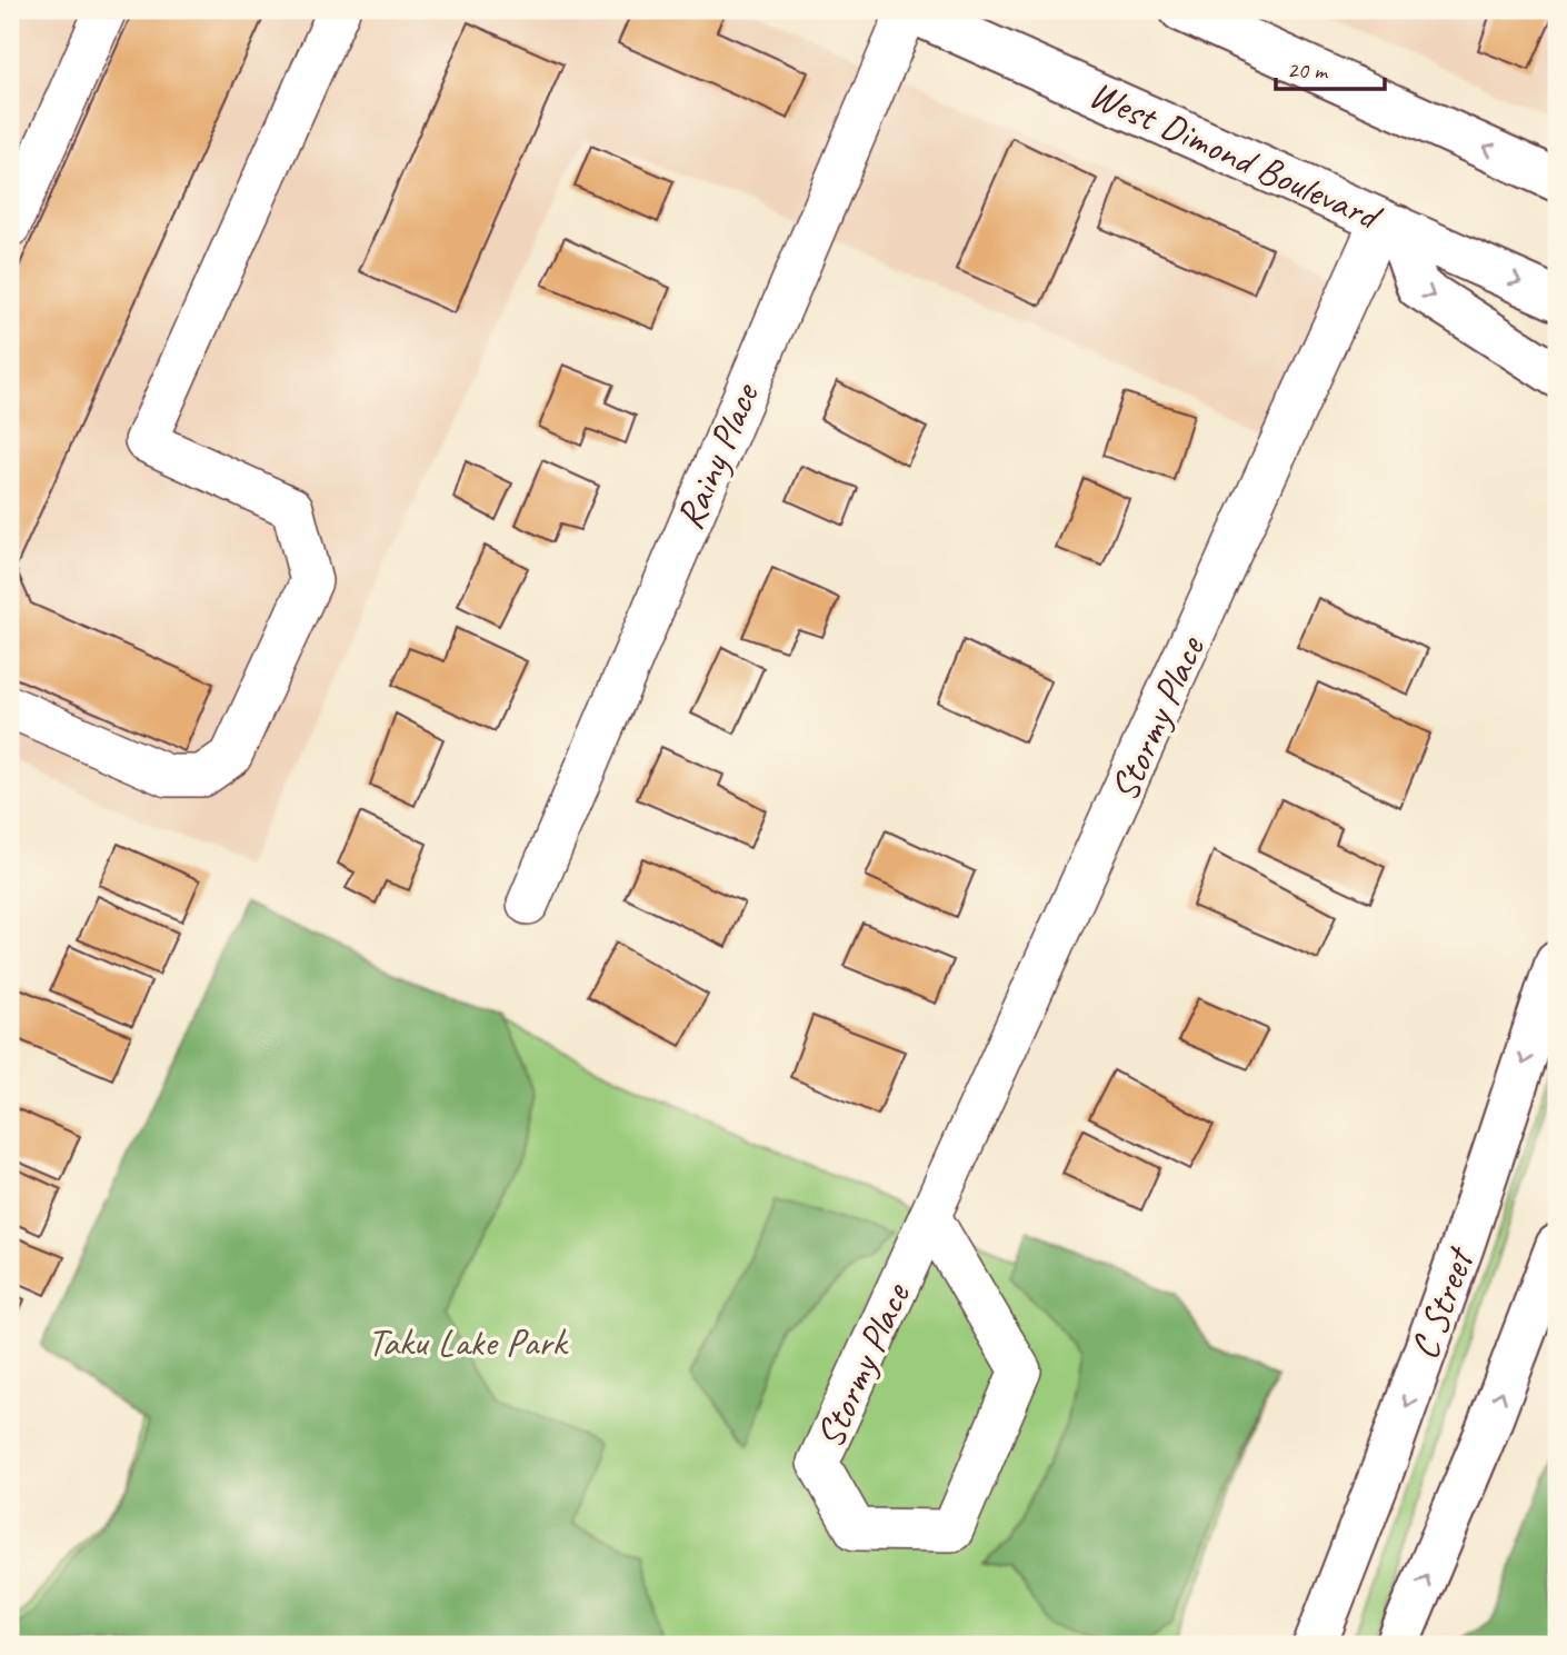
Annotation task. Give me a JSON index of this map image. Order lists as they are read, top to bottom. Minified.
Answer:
{"streets":{"main road":["West Dimond Boulevard","C Street"],"street":["Rainy Place","Stormy Place"]},"crossings":[["West Dimond Boulevard","Rainy Place"],["West Dimond Boulevard","Stormy Place"]],"parks":["Taku Lake Park"],"scale_bar":"20 m"}
